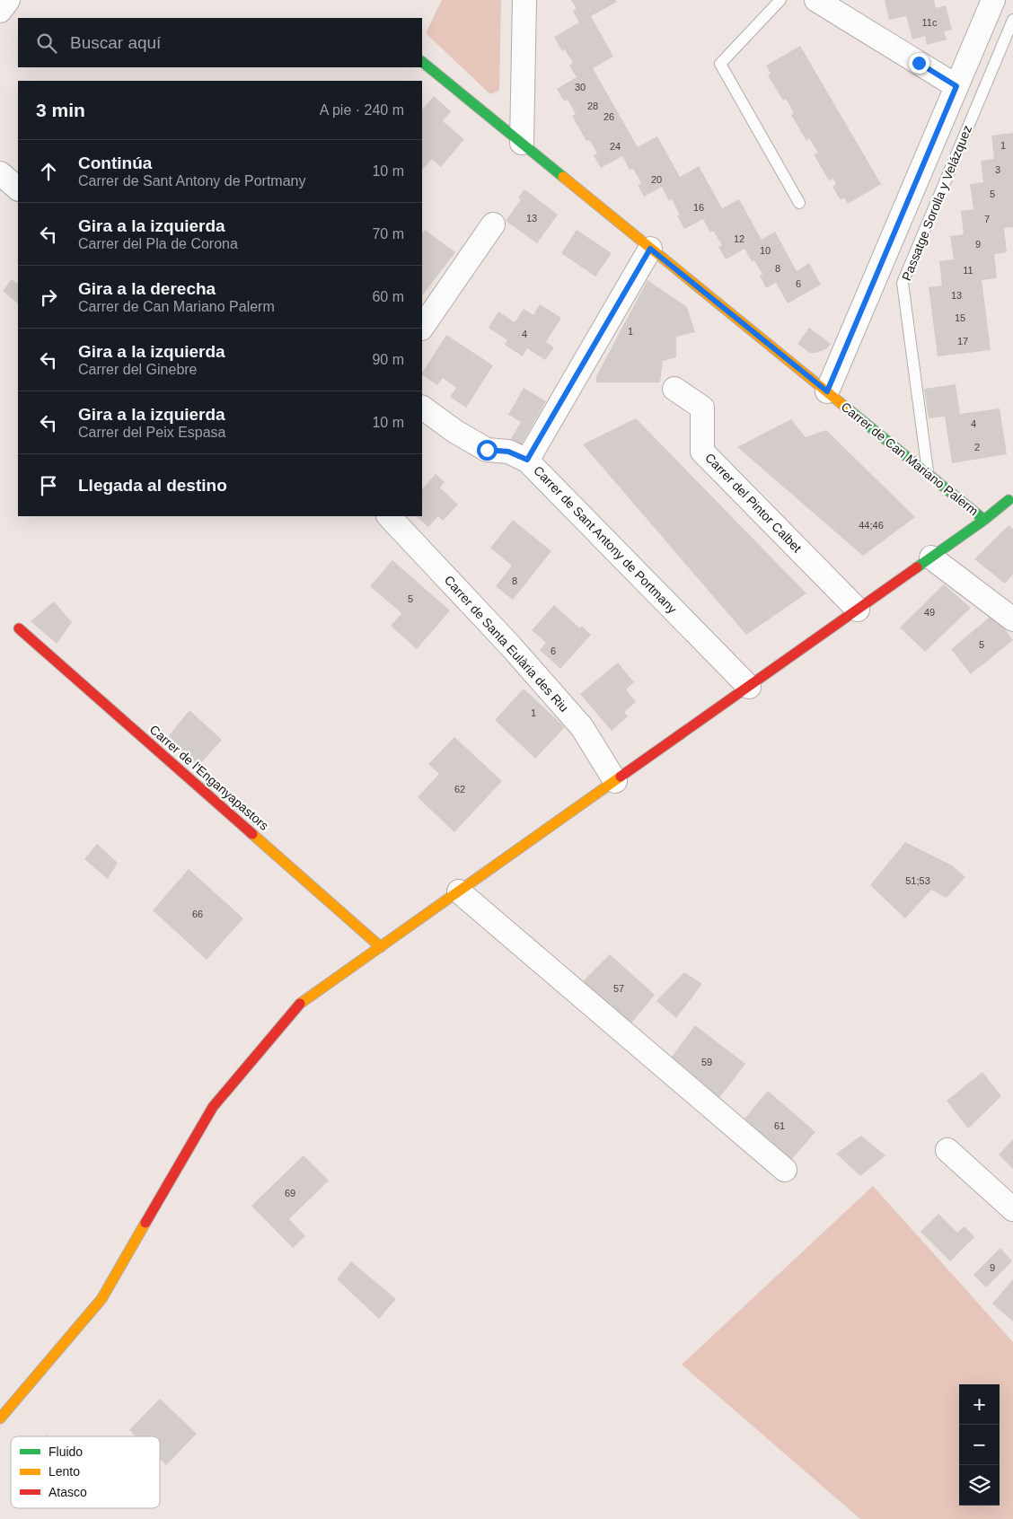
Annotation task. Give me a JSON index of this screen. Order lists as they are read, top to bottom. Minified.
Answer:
{"streets":{"street":["Carrer de Can Mariano Palerm","Carrer del Pintor Calbet","Carrer de Sant Antony de Portmany","Carrer de Santa Eulària des Riu","Carrer de l'Enganyapastors"],"lane":["Passatge Sorolla y Velázquez"]},"crossings":[["Passatge Sorolla y Velázquez","Carrer de Can Mariano Palerm"]],"house_numbers":["11c","30","28","26","1","24","3","20","5","16","13","7","12","9","10","8","11","6","13","15","1","4","17","4","2","44;46","8","5","49","5","6","1","62","51;53","66","57","59","61","69","9"],"legend":["Fluido","Lento","Atasco"],"page":{"search":"Buscar aquí","heading":["3 min","A pie · 240 m"],"list":[["Continúa","Carrer de Sant Antony de Portmany","10 m"],["Gira a la izquierda","Carrer del Pla de Corona","70 m"],["Gira a la derecha","Carrer de Can Mariano Palerm","60 m"],["Gira a la izquierda","Carrer del Ginebre","90 m"],["Gira a la izquierda","Carrer del Peix Espasa","10 m"],"Llegada al destino"],"map_buttons":["+","−"]}}
